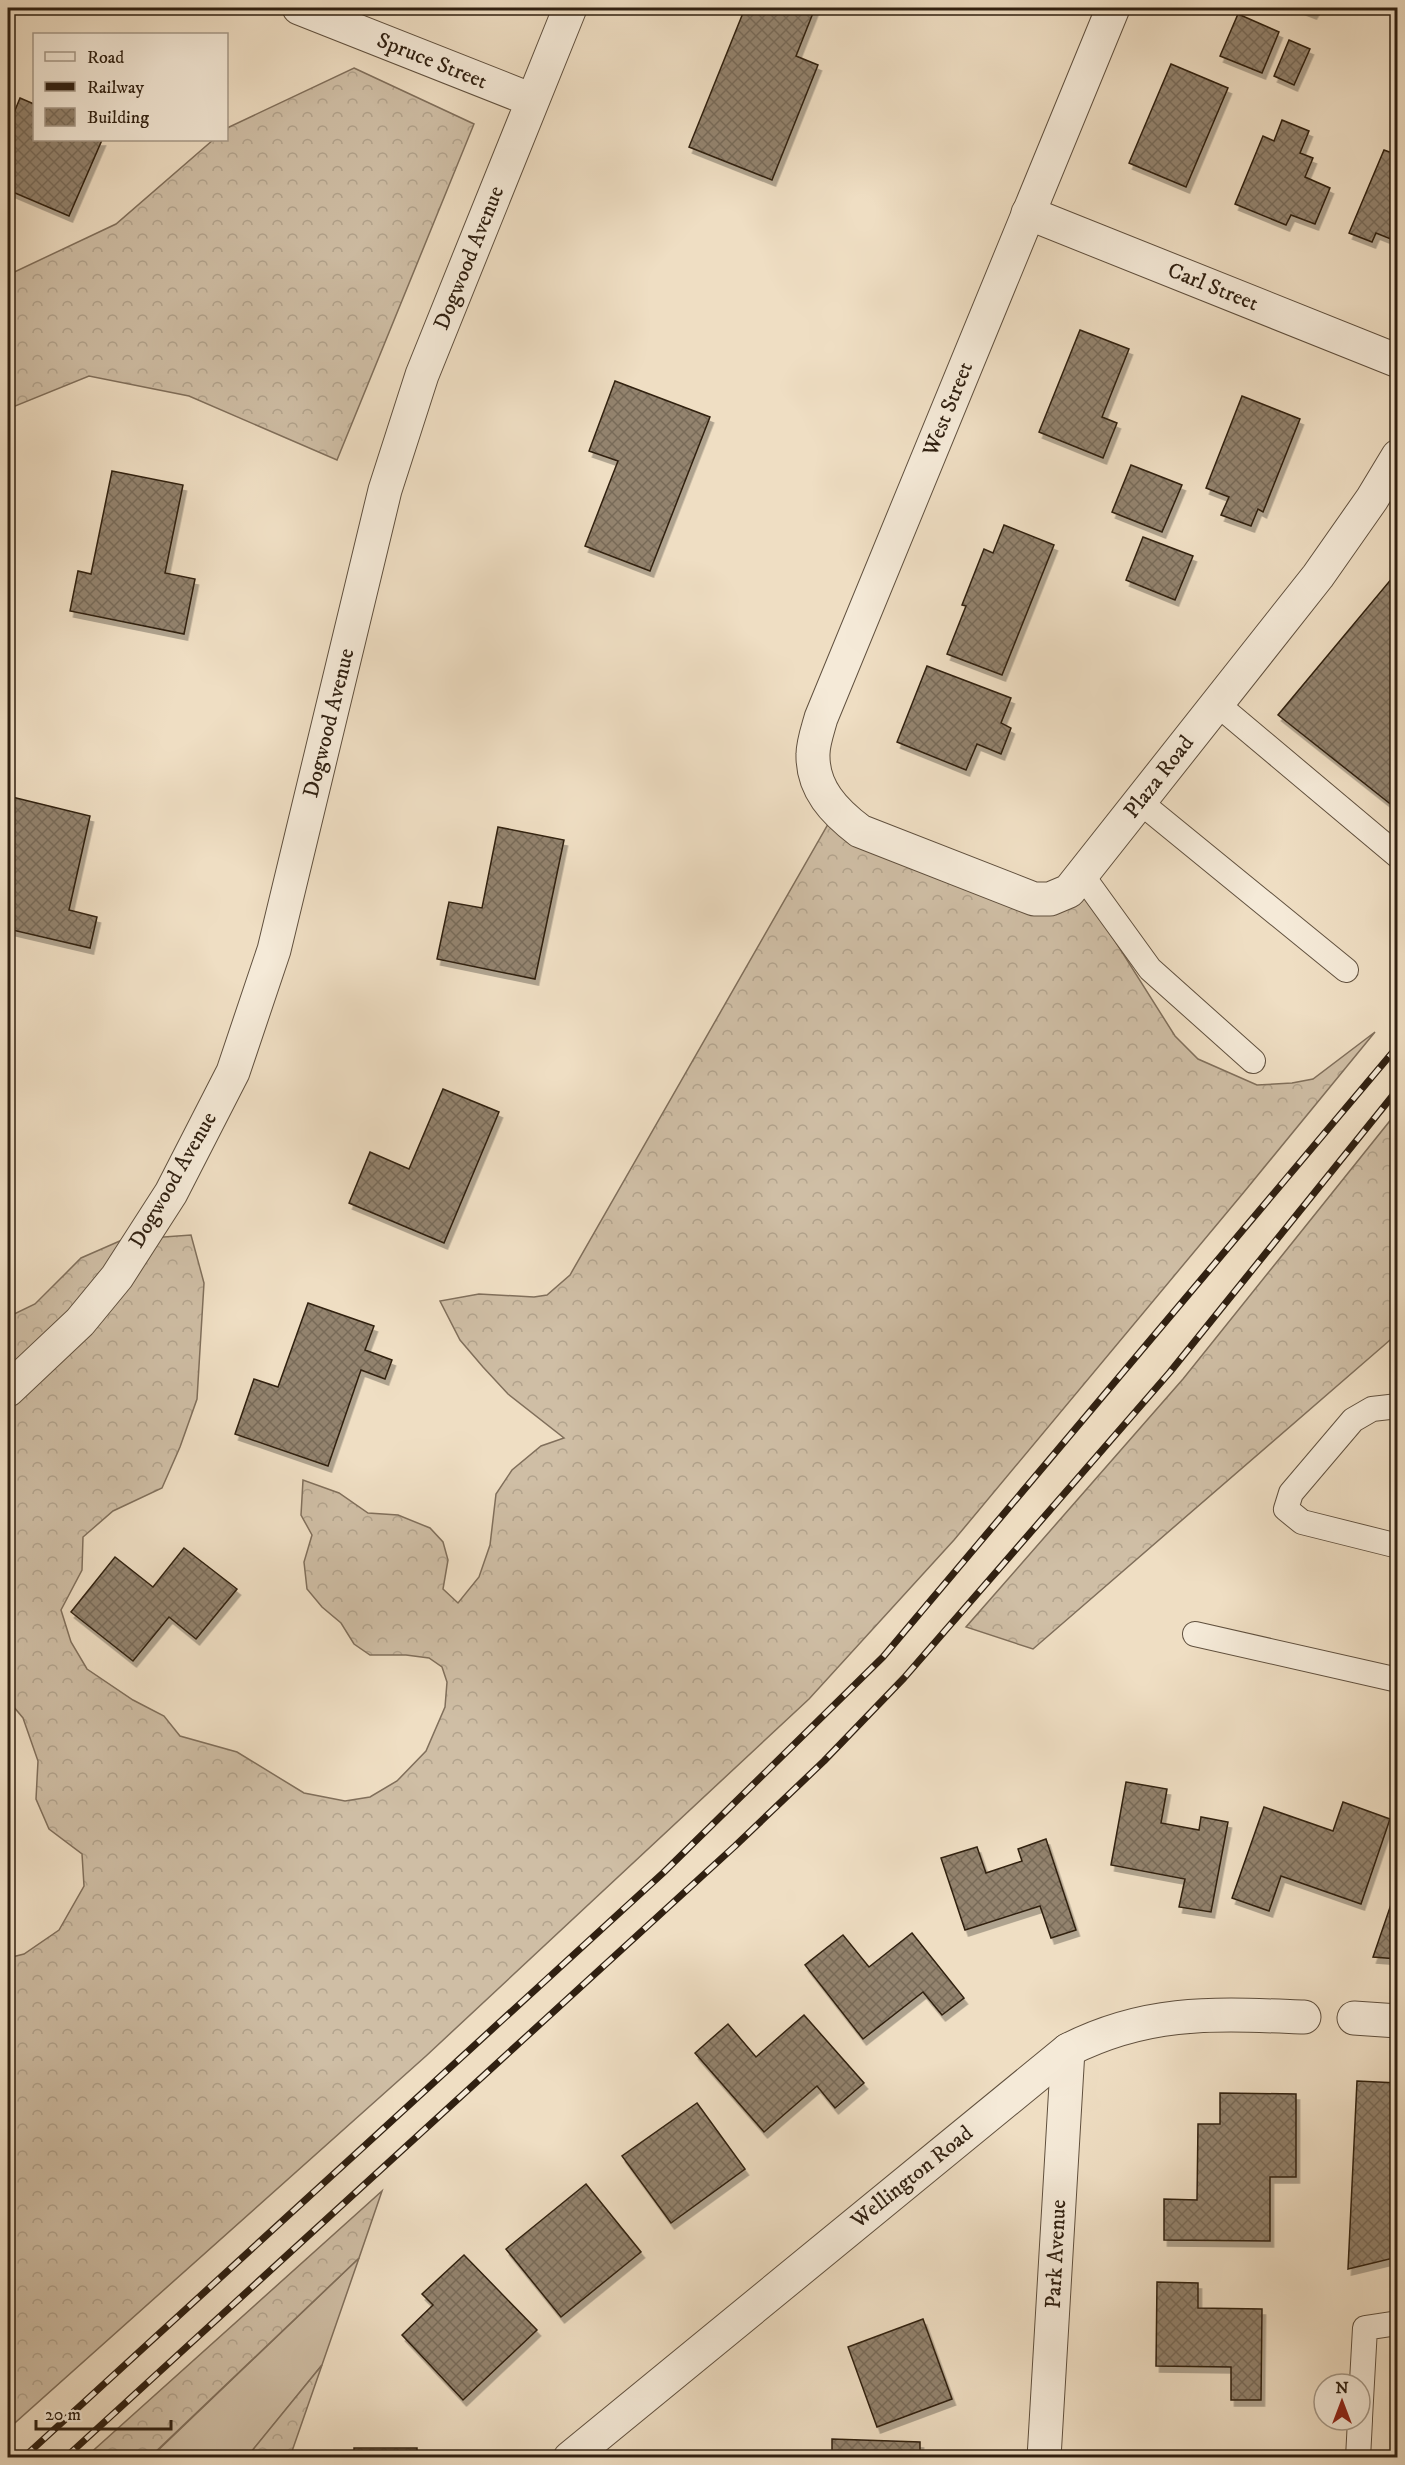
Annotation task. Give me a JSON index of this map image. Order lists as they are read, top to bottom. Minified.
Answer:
{"streets":{"street":["Spruce Street","Dogwood Avenue","Carl Street","West Street","Plaza Road","Wellington Road","Park Avenue"]},"crossings":[["Spruce Street","Dogwood Avenue"],["Carl Street","West Street"],["West Street","Plaza Road"],["Wellington Road","Park Avenue"]],"legend":["Road","Railway","Building"],"scale_bar":"20 m","north":"top"}
